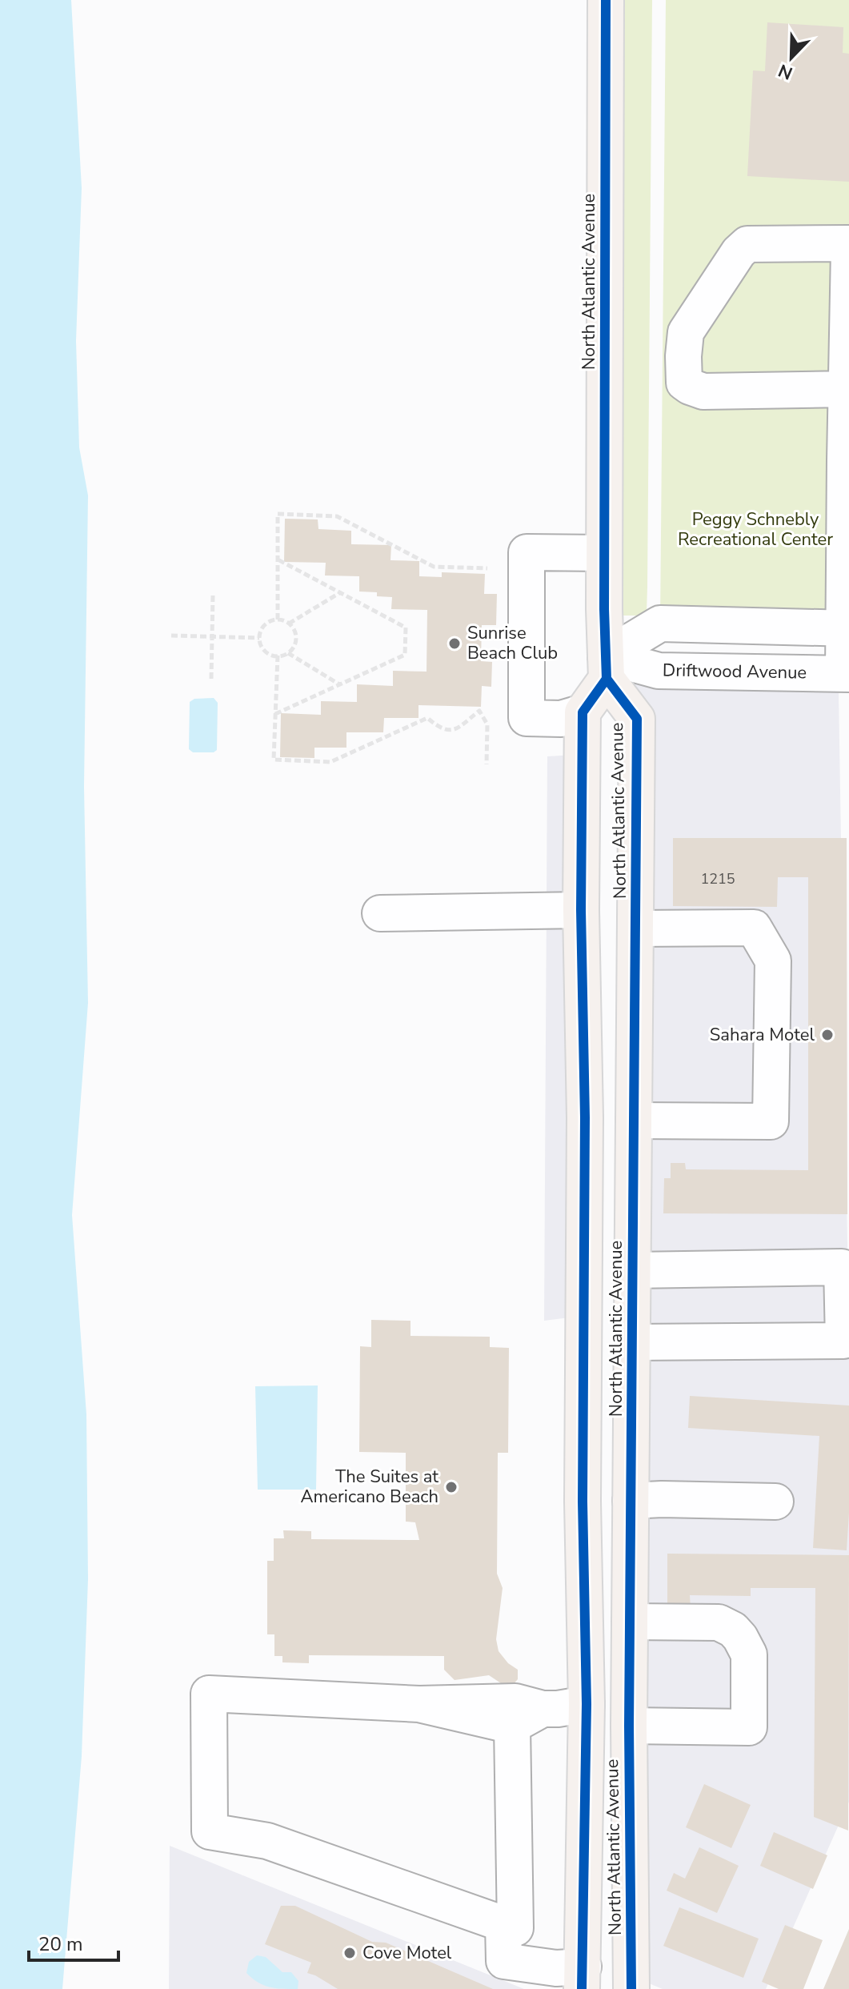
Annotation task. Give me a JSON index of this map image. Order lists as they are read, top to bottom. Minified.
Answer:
{"streets":{"main road":["North Atlantic Avenue"],"street":["Driftwood Avenue"]},"crossings":[["North Atlantic Avenue","Driftwood Avenue"]],"parks":["Peggy Schnebly Recreational Center"],"places":["Sunrise Beach Club","Sahara Motel","The Suites at Americano Beach","Cove Motel"],"house_numbers":["1215"],"scale_bar":"20 m","north":"bottom left"}
